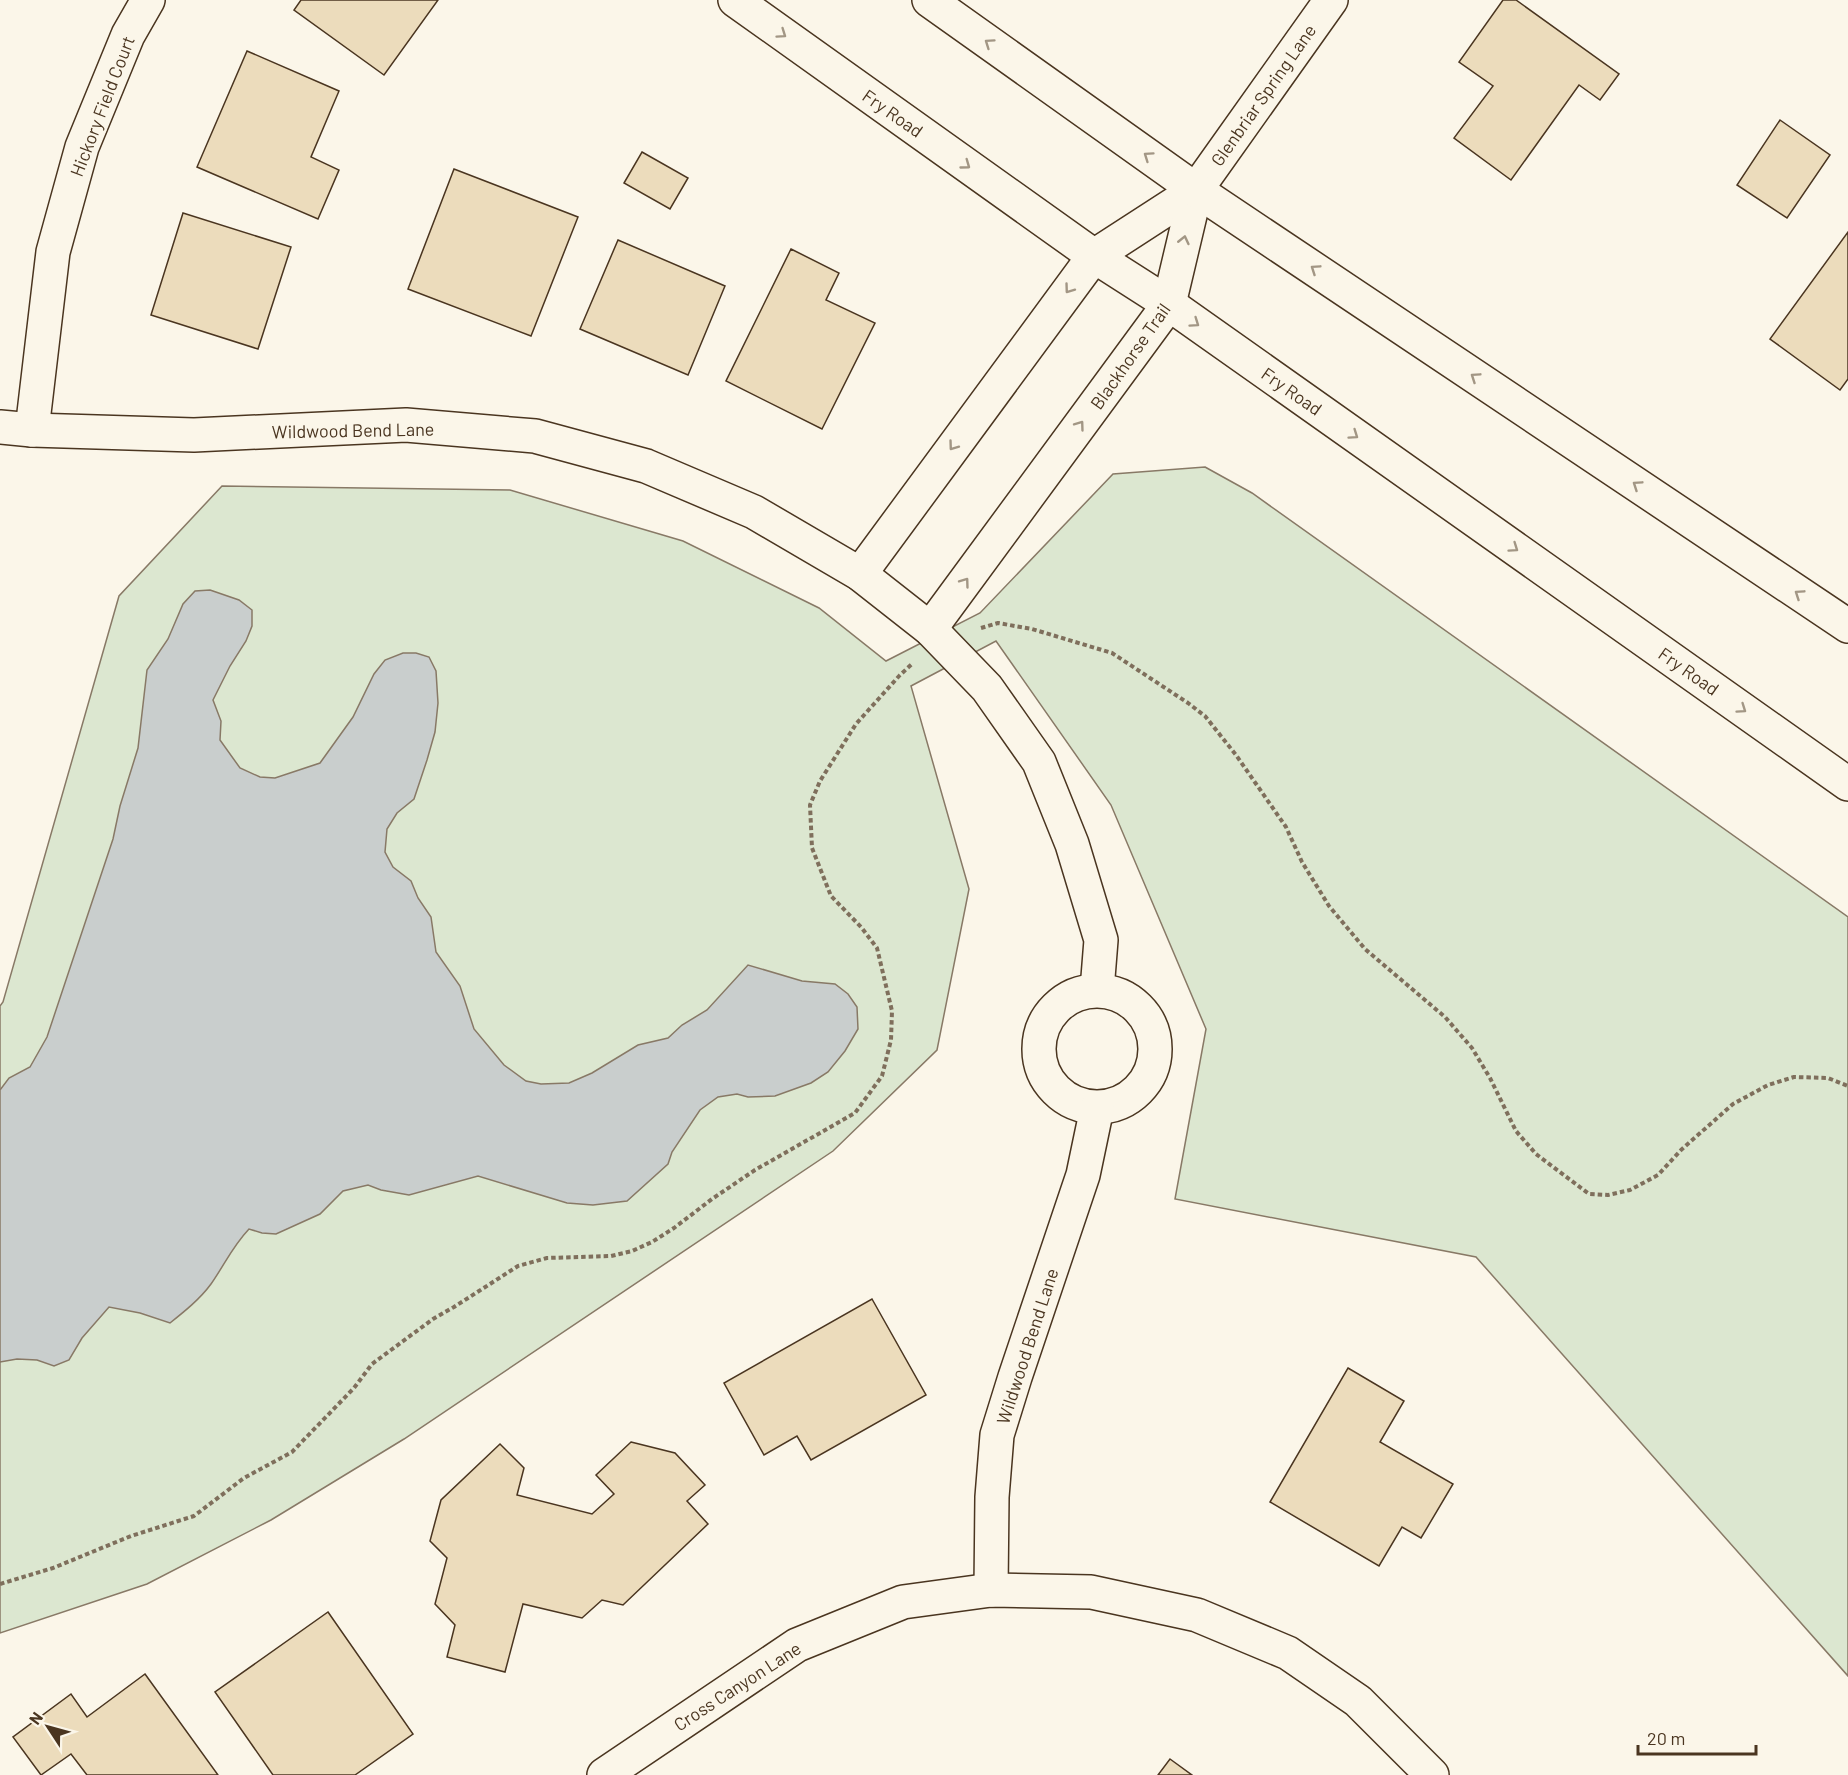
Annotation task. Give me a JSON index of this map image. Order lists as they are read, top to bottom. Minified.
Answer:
{"streets":{"street":["Glenbriar Spring Lane","Hickory Field Court","Fry Road","Blackhorse Trail","Wildwood Bend Lane","Cross Canyon Lane"]},"crossings":[["Glenbriar Spring Lane","Blackhorse Trail"],["Hickory Field Court","Wildwood Bend Lane"],["Fry Road","Blackhorse Trail"],["Blackhorse Trail","Wildwood Bend Lane"],["Wildwood Bend Lane","Cross Canyon Lane"]],"scale_bar":"20 m","north":"top left"}
